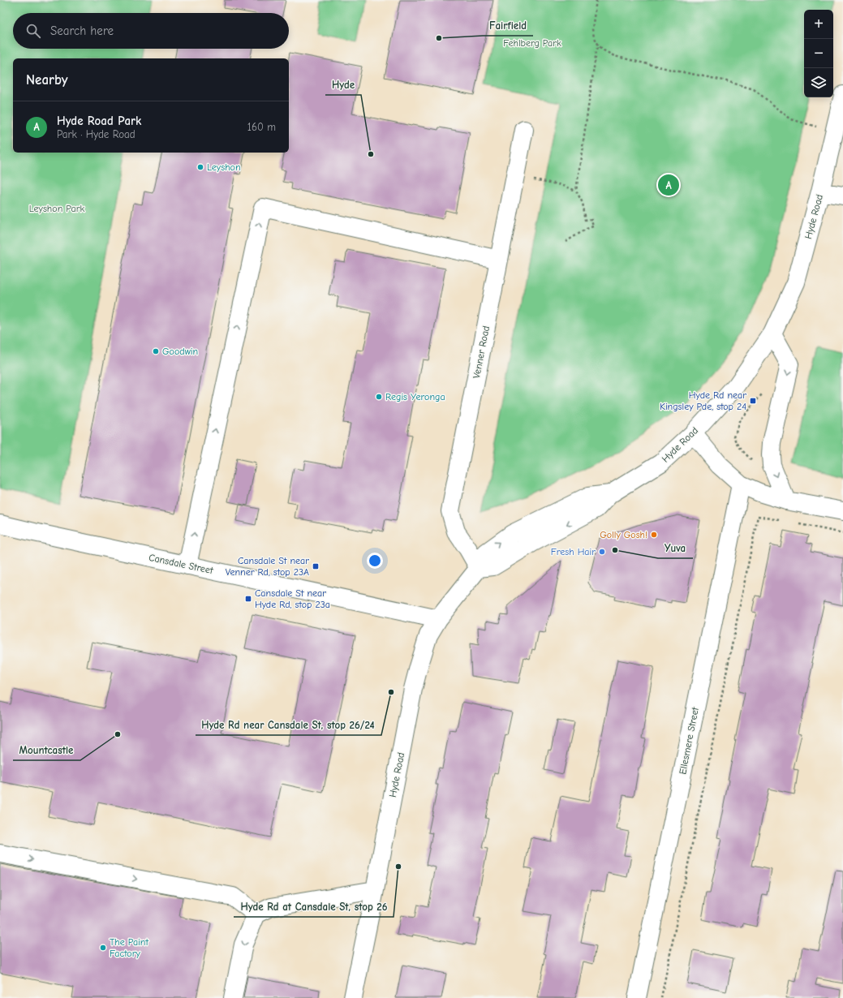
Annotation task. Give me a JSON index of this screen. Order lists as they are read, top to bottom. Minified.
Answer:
{"streets":{"street":["Hyde Road","Venner Road","Cansdale Street","Ellesmere Street"]},"crossings":[["Hyde Road","Venner Road"],["Hyde Road","Cansdale Street"]],"parks":["Fehlberg Park","Leyshon Park"],"places":{"other":["Fairfield","Hyde","Leyshon","Goodwin","Regis Yeronga","Golly Gosh!","Yuva","Fresh Hair","Hyde Rd near Cansdale St, stop 26/24","Mountcastle","Hyde Rd at Cansdale St, stop 26","The Paint Factory"],"transit":["Hyde Rd near Kingsley Pde, stop 24","Cansdale St near Venner Rd, stop 23A","Cansdale St near Hyde Rd, stop 23a"]},"page":{"map_buttons":["+","−"],"search":"Search here","heading":"Nearby","list":[{"mark":"A","name":"Hyde Road Park","note":"Park · Hyde Road","value":"160 m"}],"pins":"A"}}
